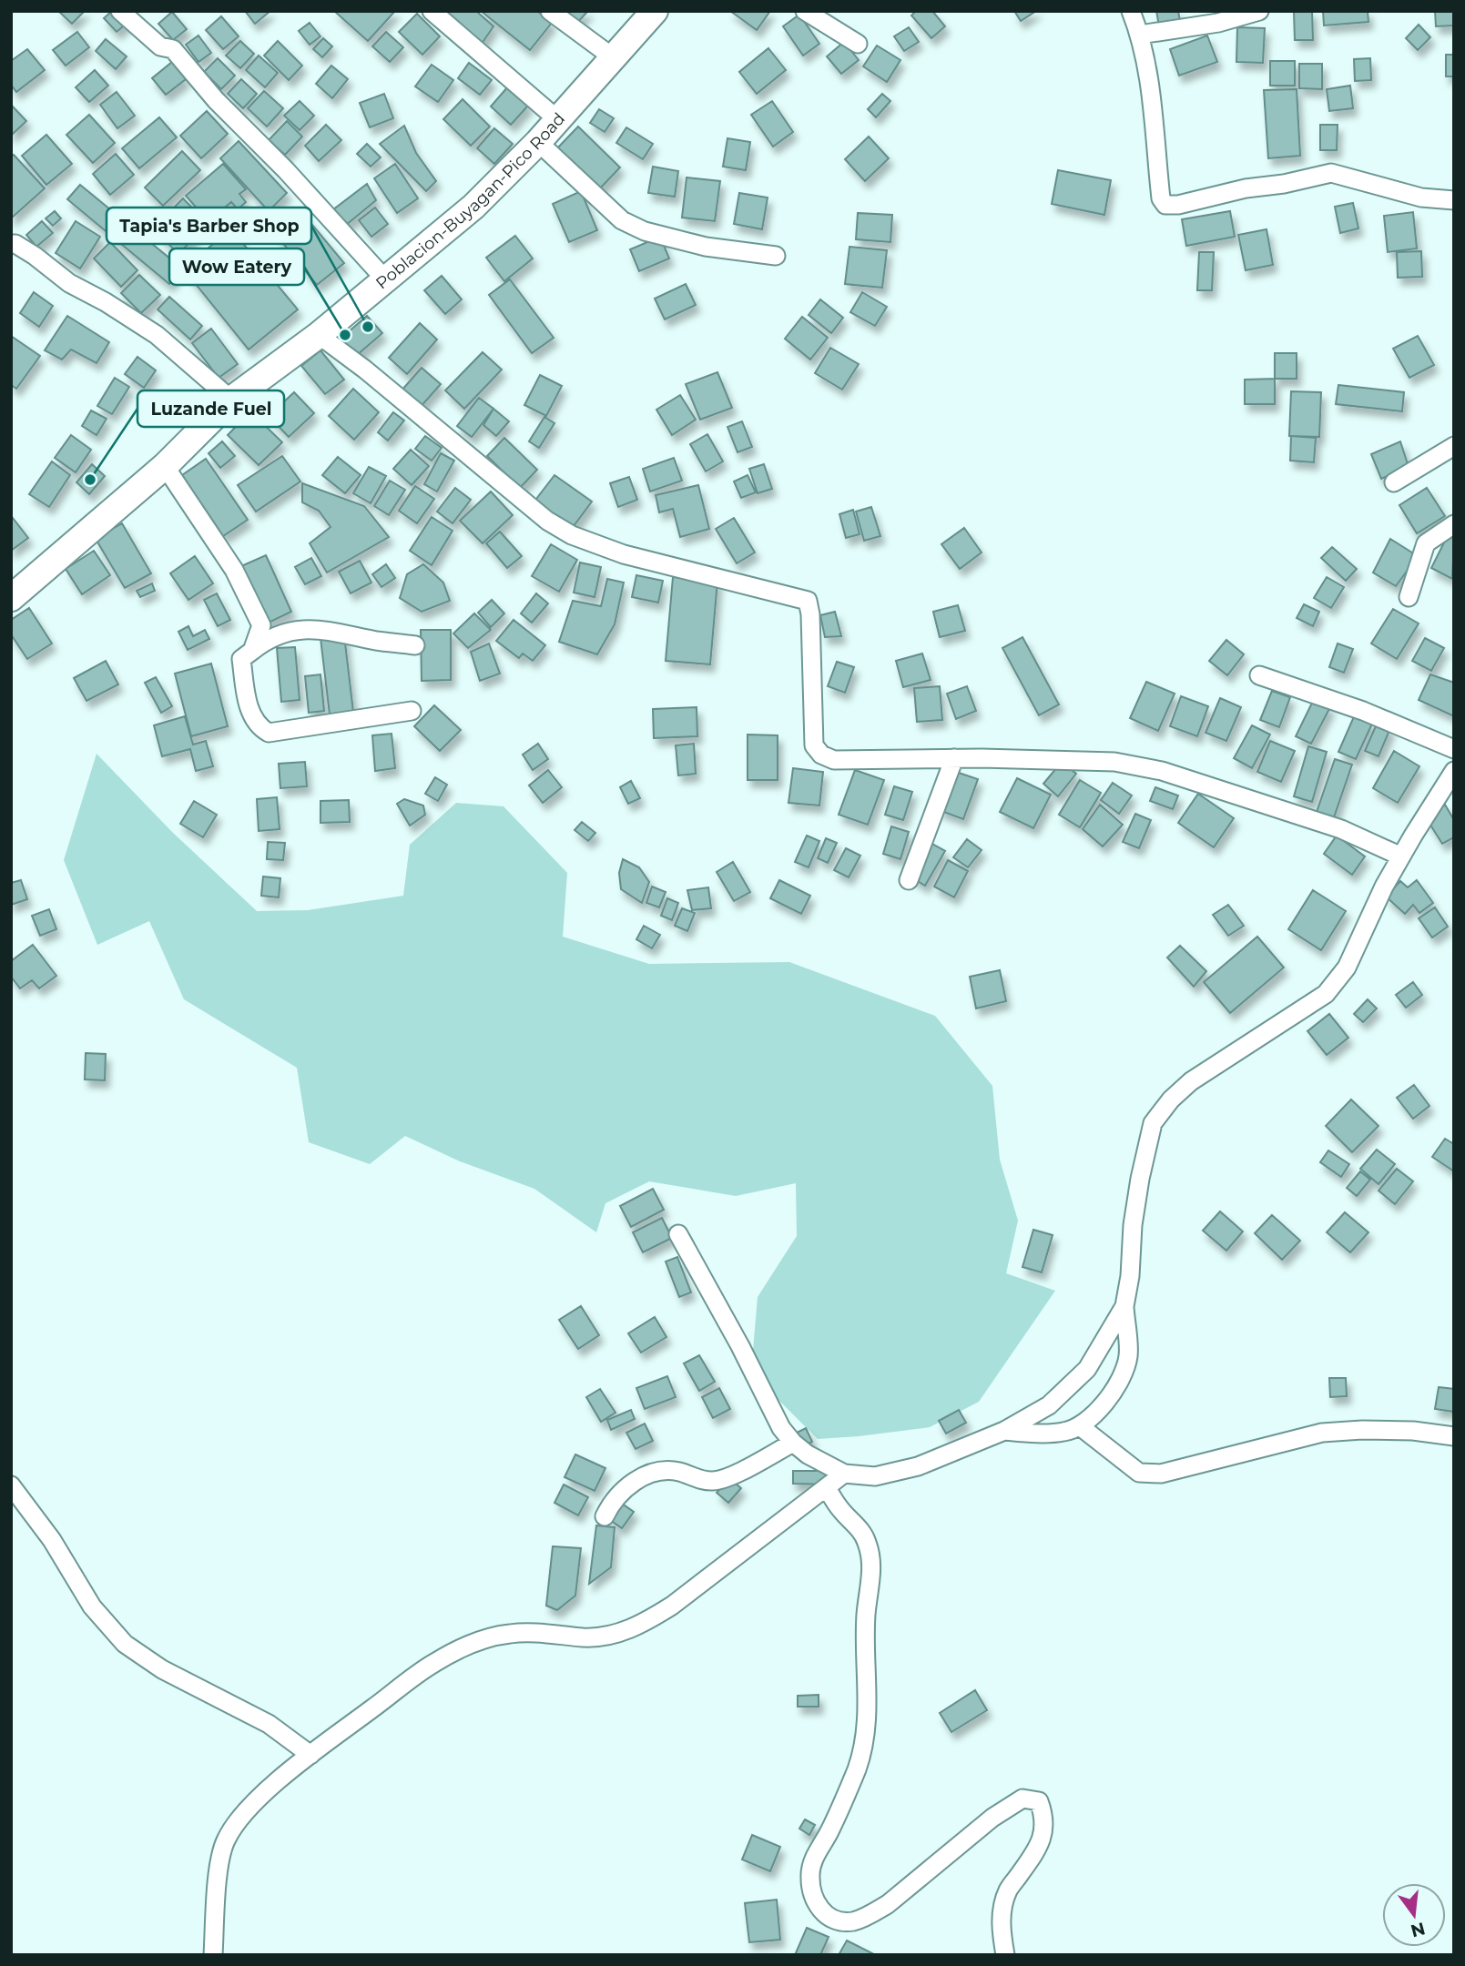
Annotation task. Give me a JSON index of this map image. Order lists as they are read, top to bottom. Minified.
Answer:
{"streets":{"main road":["Poblacion-Buyagan-Pico Road"]},"places":["Tapia's Barber Shop","Wow Eatery","Luzande Fuel"],"north":"bottom"}
